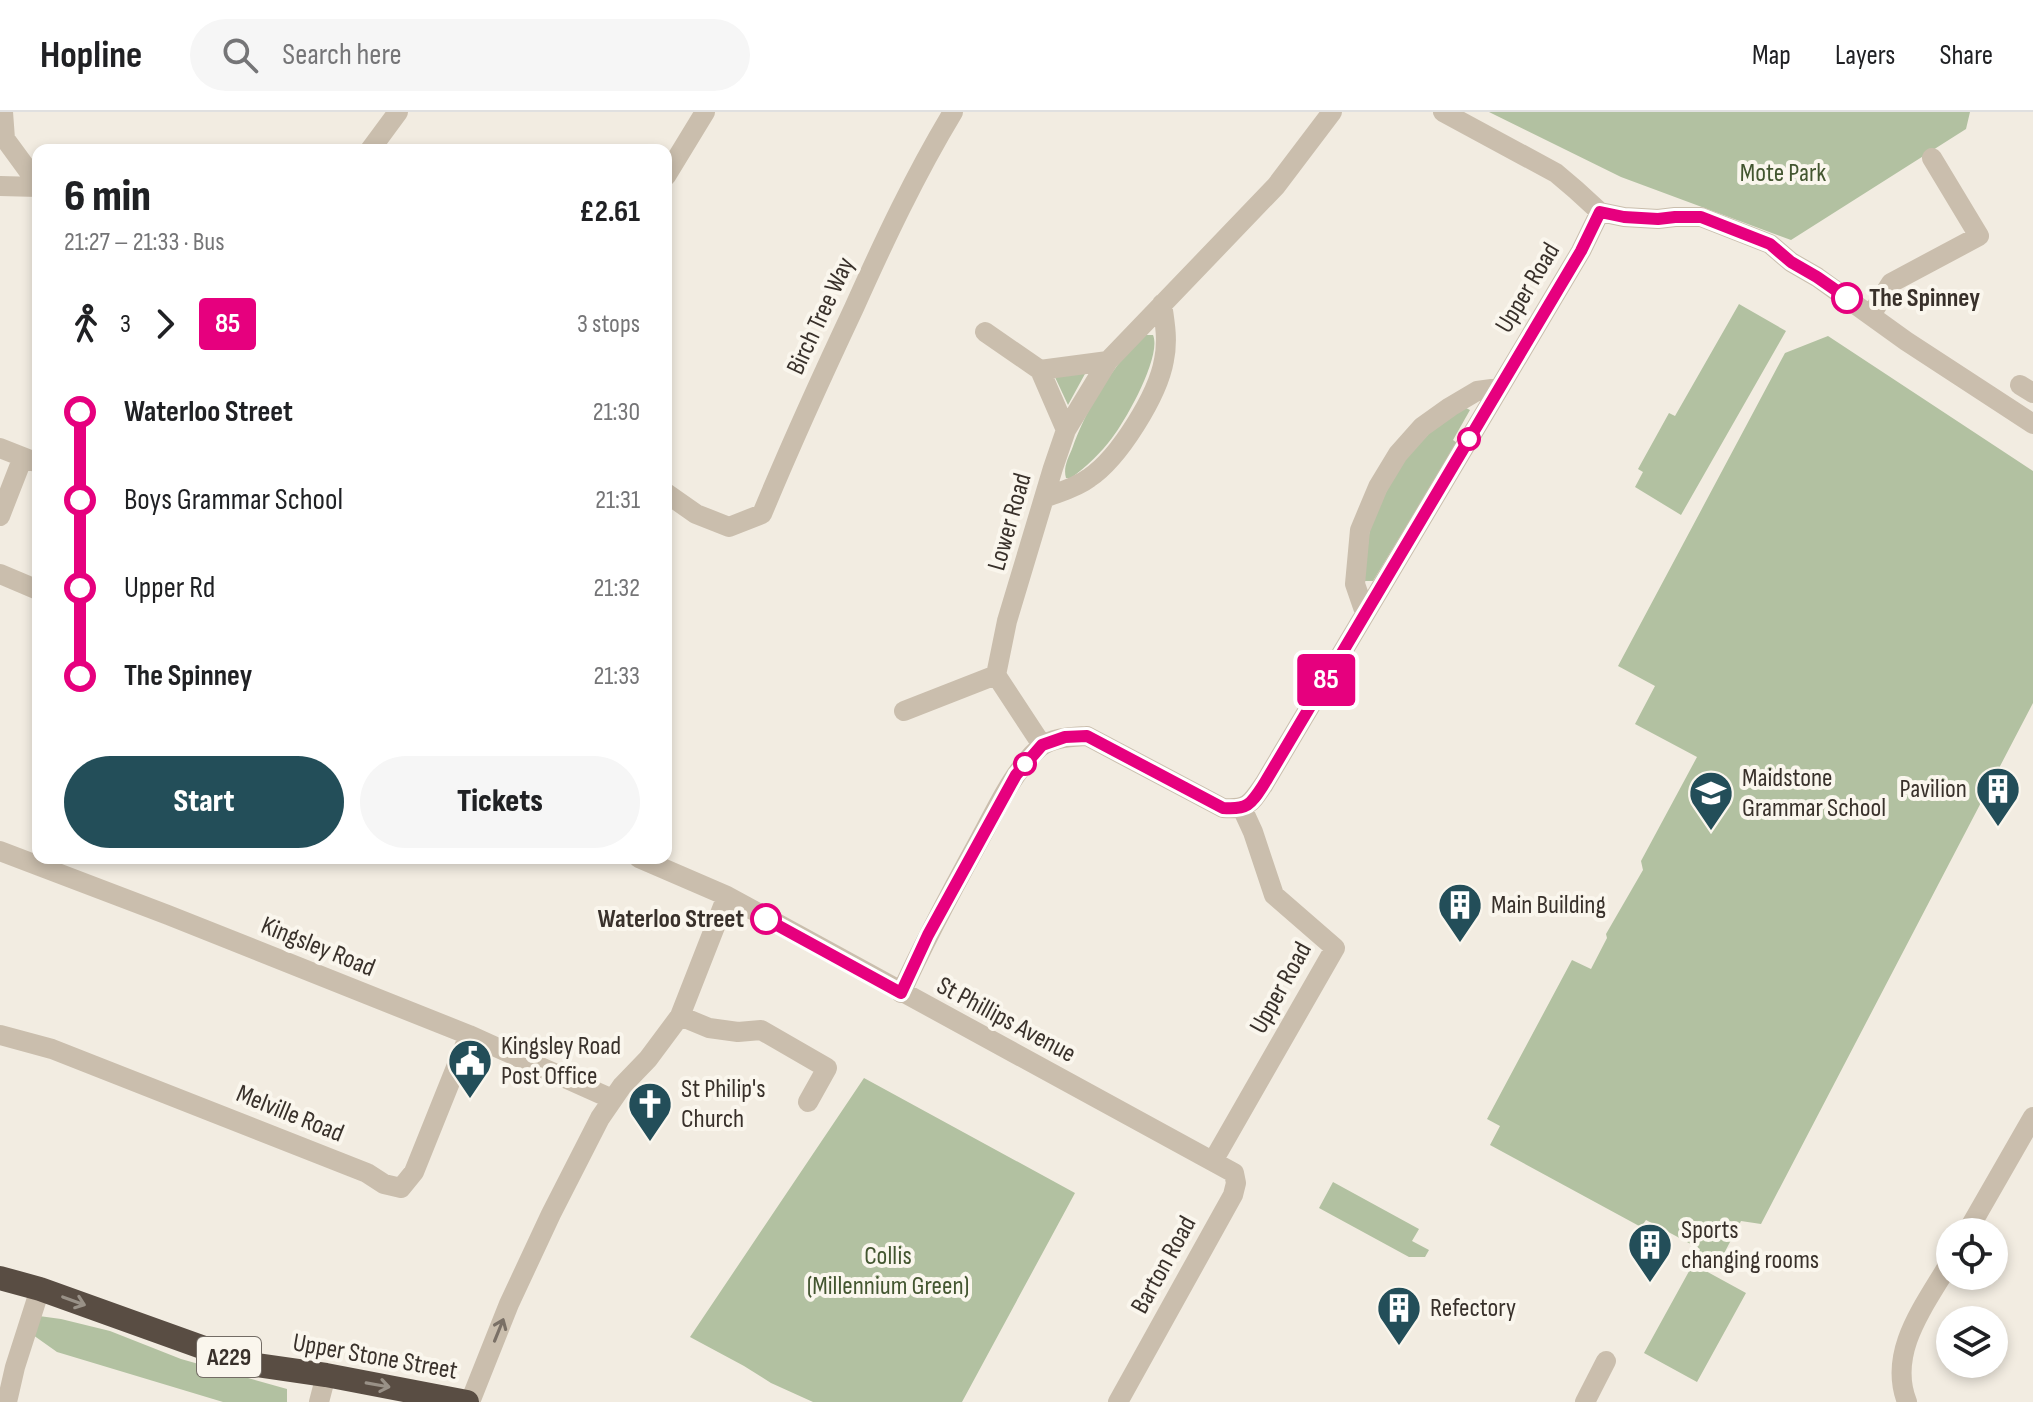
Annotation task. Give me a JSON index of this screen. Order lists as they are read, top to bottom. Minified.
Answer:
{"streets":{"highway":["A229","Upper Stone Street"],"street":["Upper Road","Birch Tree Way","Lower Road","Kingsley Road","St Phillips Avenue","Melville Road","Barton Road"]},"crossings":[["Upper Road","St Phillips Avenue"],["Upper Road","Barton Road"],["Kingsley Road","Melville Road"],["St Phillips Avenue","Barton Road"]],"one_way":["Upper Stone Street"],"parks":["Mote Park","Collis (Millennium Green)"],"places":{"other":["The Spinney","Waterloo Street"],"building":["Pavilion","Main Building","Sports changing rooms","Refectory"],"school or university":["Maidstone Grammar School"],"public building":["Kingsley Road Post Office"],"church":["St Philip's Church"]},"lines":["bus line 85"],"page":{"header":"Hopline","search":"Search here","nav":["Map","Layers","Share"],"on_map":"85","heading":["6 min","21:27 – 21:33 · Bus","£2.61"],"legs":["3","85","3 stops"],"list":[{"name":"Waterloo Street","value":"21:30"},{"name":"Boys Grammar School","value":"21:31"},{"name":"Upper Rd","value":"21:32"},{"name":"The Spinney","value":"21:33"}],"buttons":["Start","Tickets"]}}
